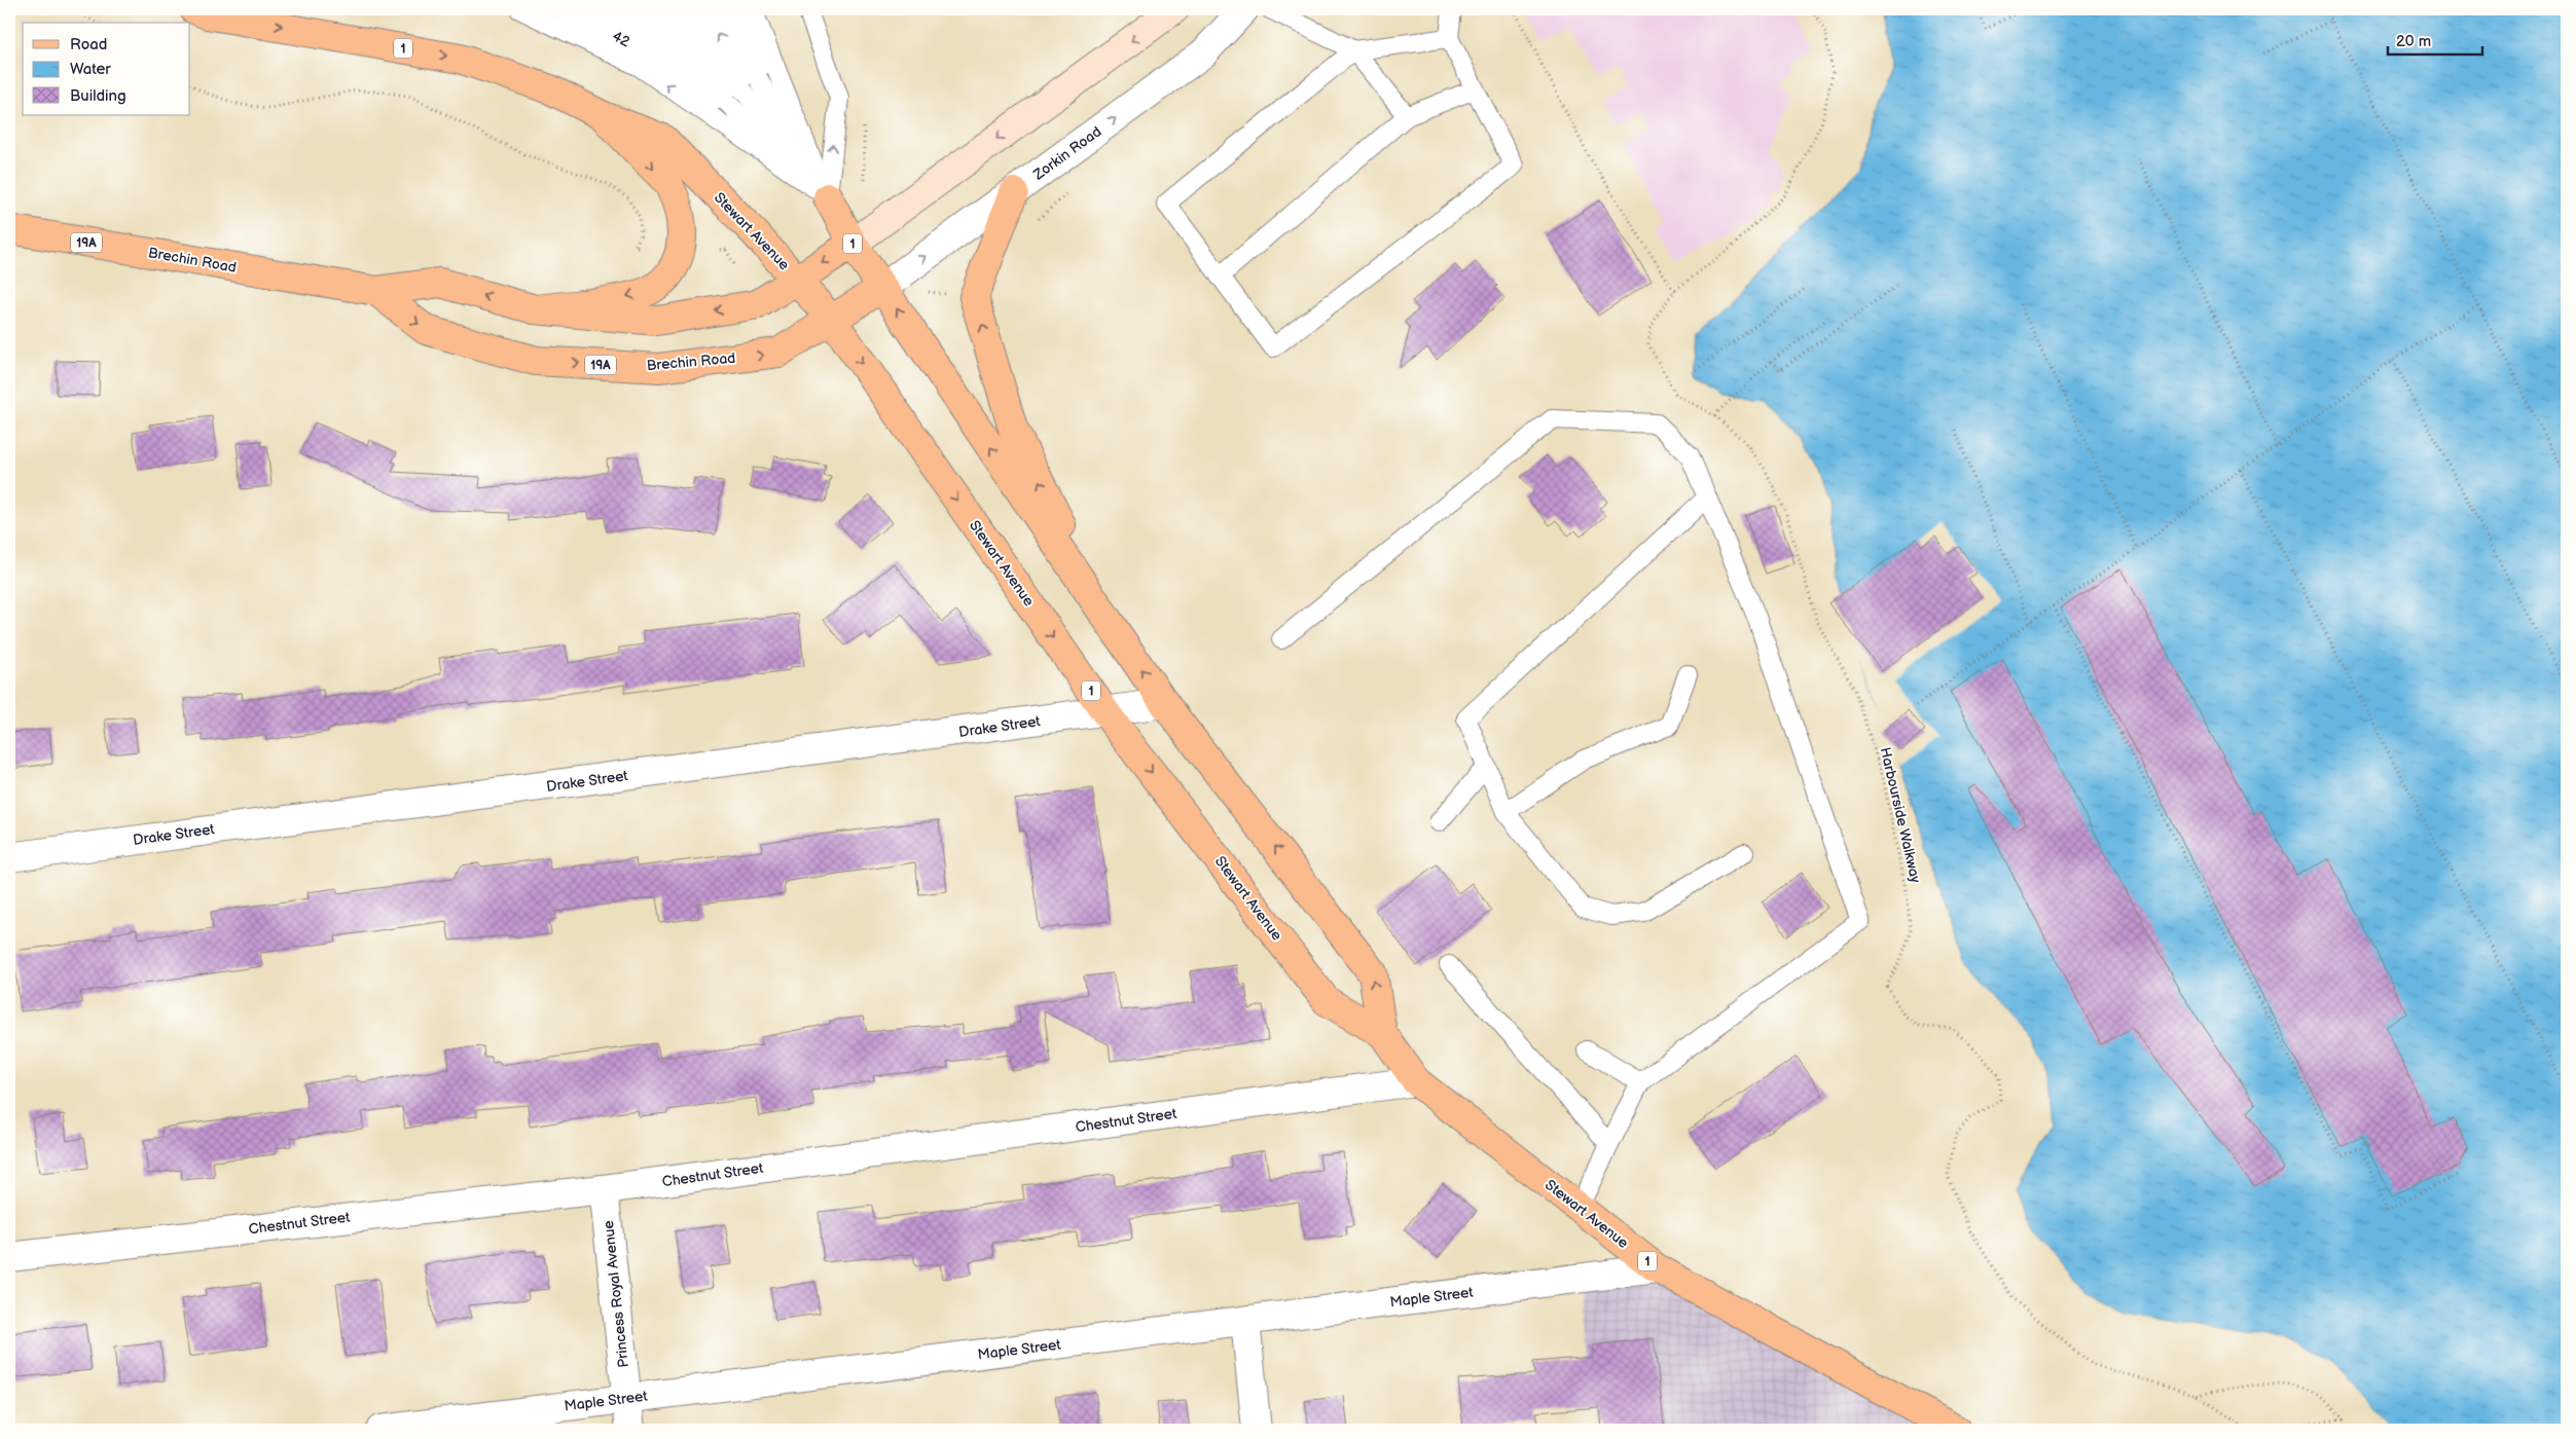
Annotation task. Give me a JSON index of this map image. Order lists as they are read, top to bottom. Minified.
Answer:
{"streets":{"main road":["1","Stewart Avenue","19A","Brechin Road"],"street":["Zorkin Road","Drake Street","Chestnut Street","Princess Royal Avenue","Maple Street"],"lane":["42"],"path":["Harbourside Walkway"]},"crossings":[["1","Stewart Avenue"],["Zorkin Road","Stewart Avenue"],["Zorkin Road","Brechin Road"],["Stewart Avenue","Brechin Road"],["Stewart Avenue","Drake Street"],["Stewart Avenue","Chestnut Street"],["Stewart Avenue","Maple Street"],["Chestnut Street","Princess Royal Avenue"],["Princess Royal Avenue","Maple Street"]],"legend":["Road","Water","Building"],"scale_bar":"20 m"}
